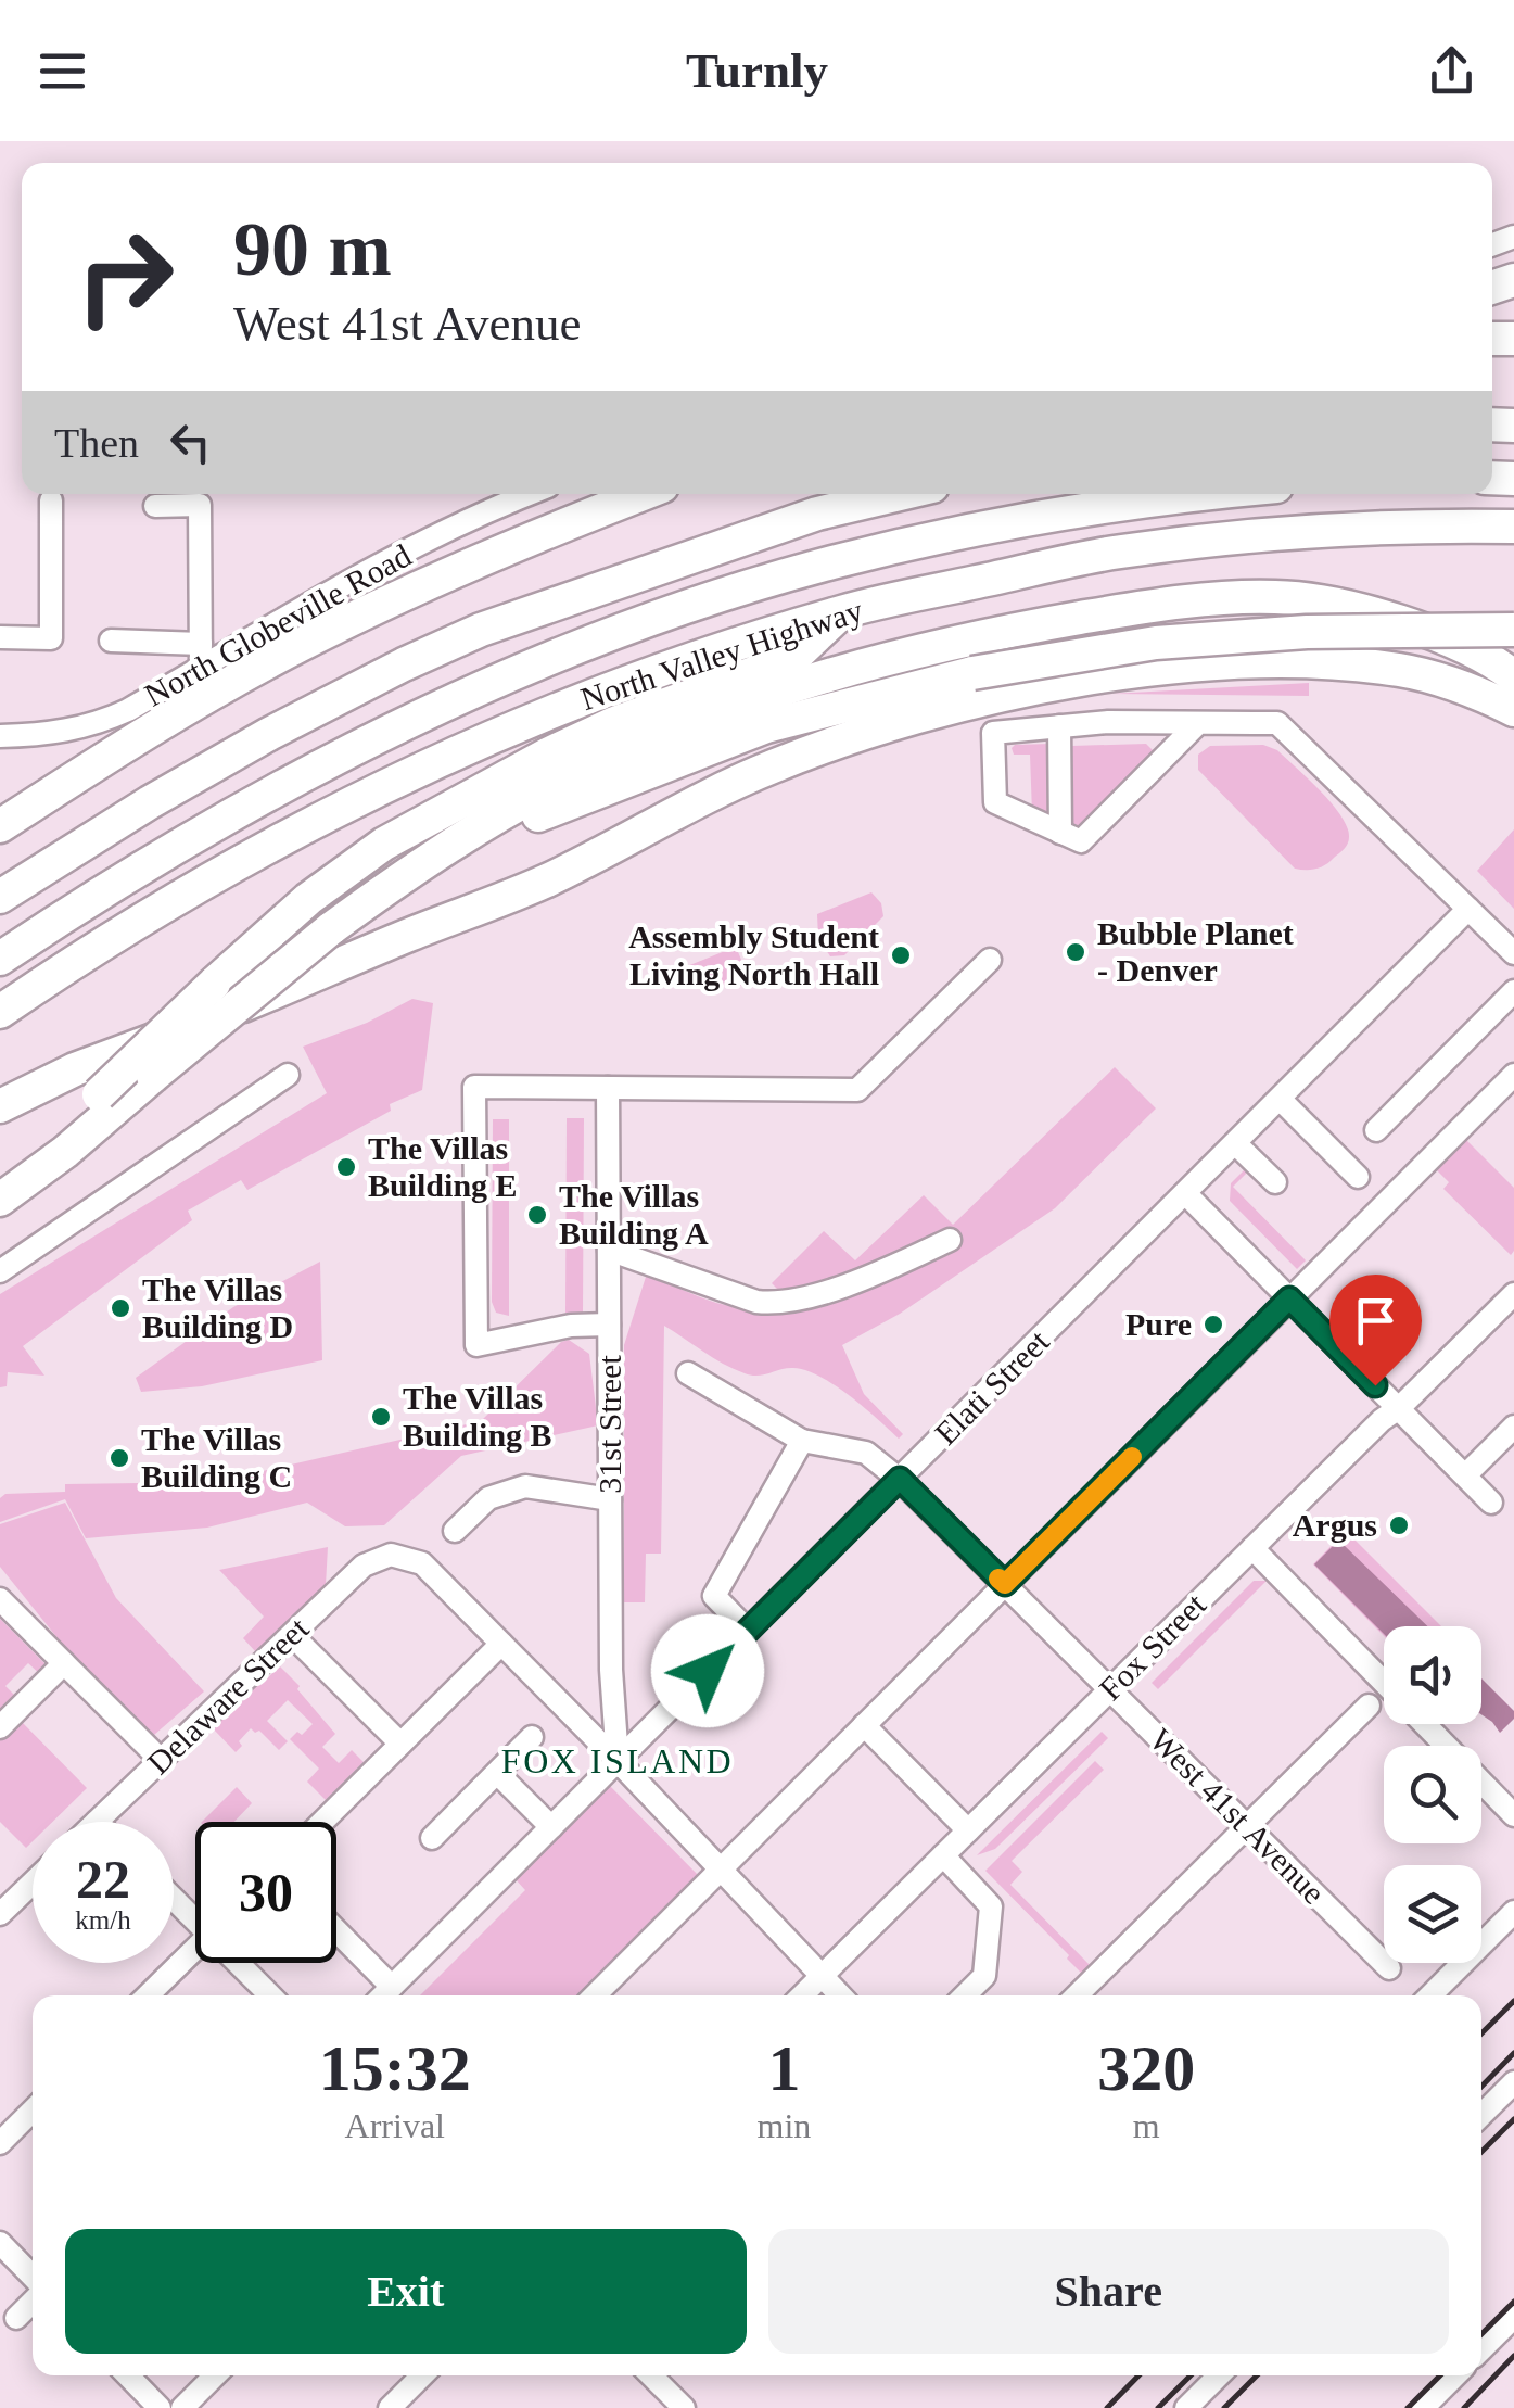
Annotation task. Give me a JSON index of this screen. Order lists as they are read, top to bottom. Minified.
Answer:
{"streets":{"highway":["North Valley Highway"],"street":["North Globeville Road","Elati Street","31st Street","Fox Street","Delaware Street","West 41st Avenue"]},"crossings":[["Elati Street","31st Street"],["Elati Street","West 41st Avenue"],["Fox Street","West 41st Avenue"]],"districts":["FOX ISLAND"],"places":["Bubble Planet - Denver","Assembly Student Living North Hall","The Villas Building E","The Villas Building A","The Villas Building D","Pure","The Villas Building B","The Villas Building C","Argus"],"page":{"header":"Turnly","turn":["90 m","West 41st Avenue"],"then":"Then","speed":"22 km/h","limit":"30","eta":["15:32","Arrival","1","min","320","m"],"buttons":["Exit","Share"]}}
